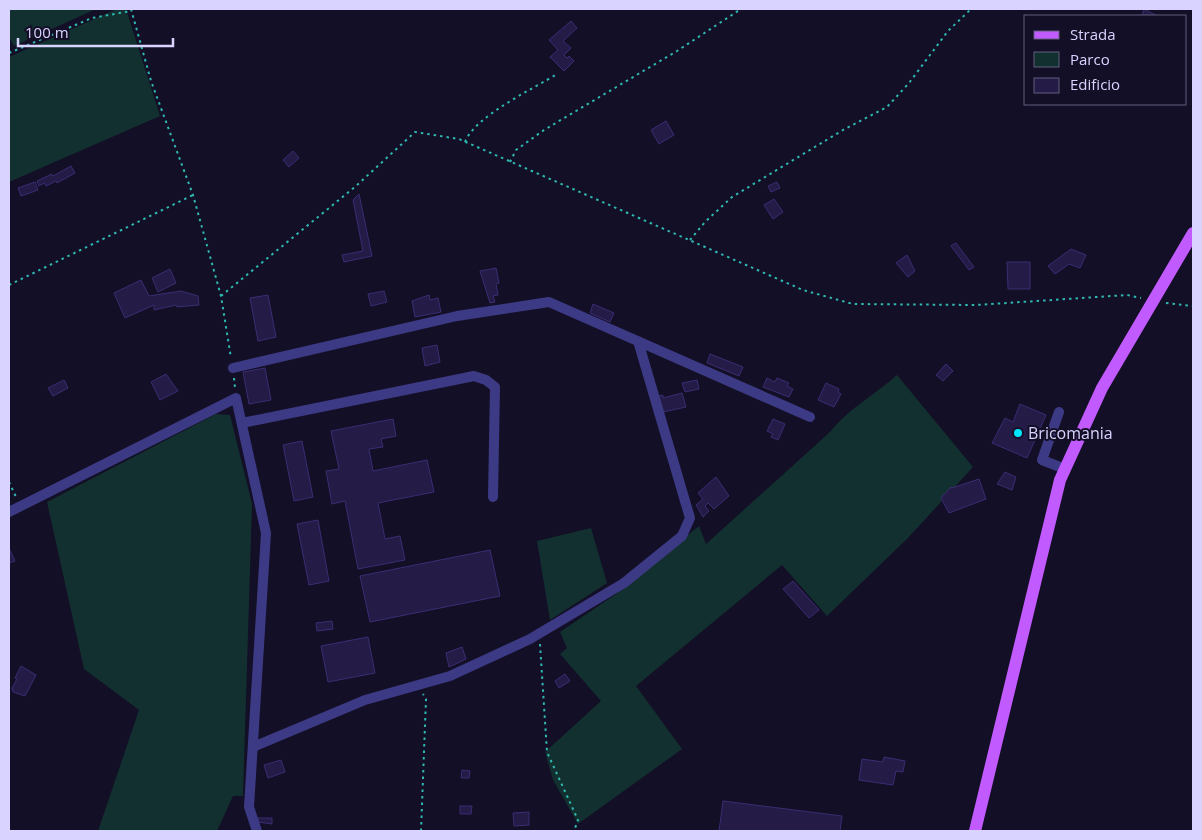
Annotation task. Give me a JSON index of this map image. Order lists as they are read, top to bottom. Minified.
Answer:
{"places":["Bricomania"],"legend":["Strada","Parco","Edificio"],"scale_bar":"100 m"}
